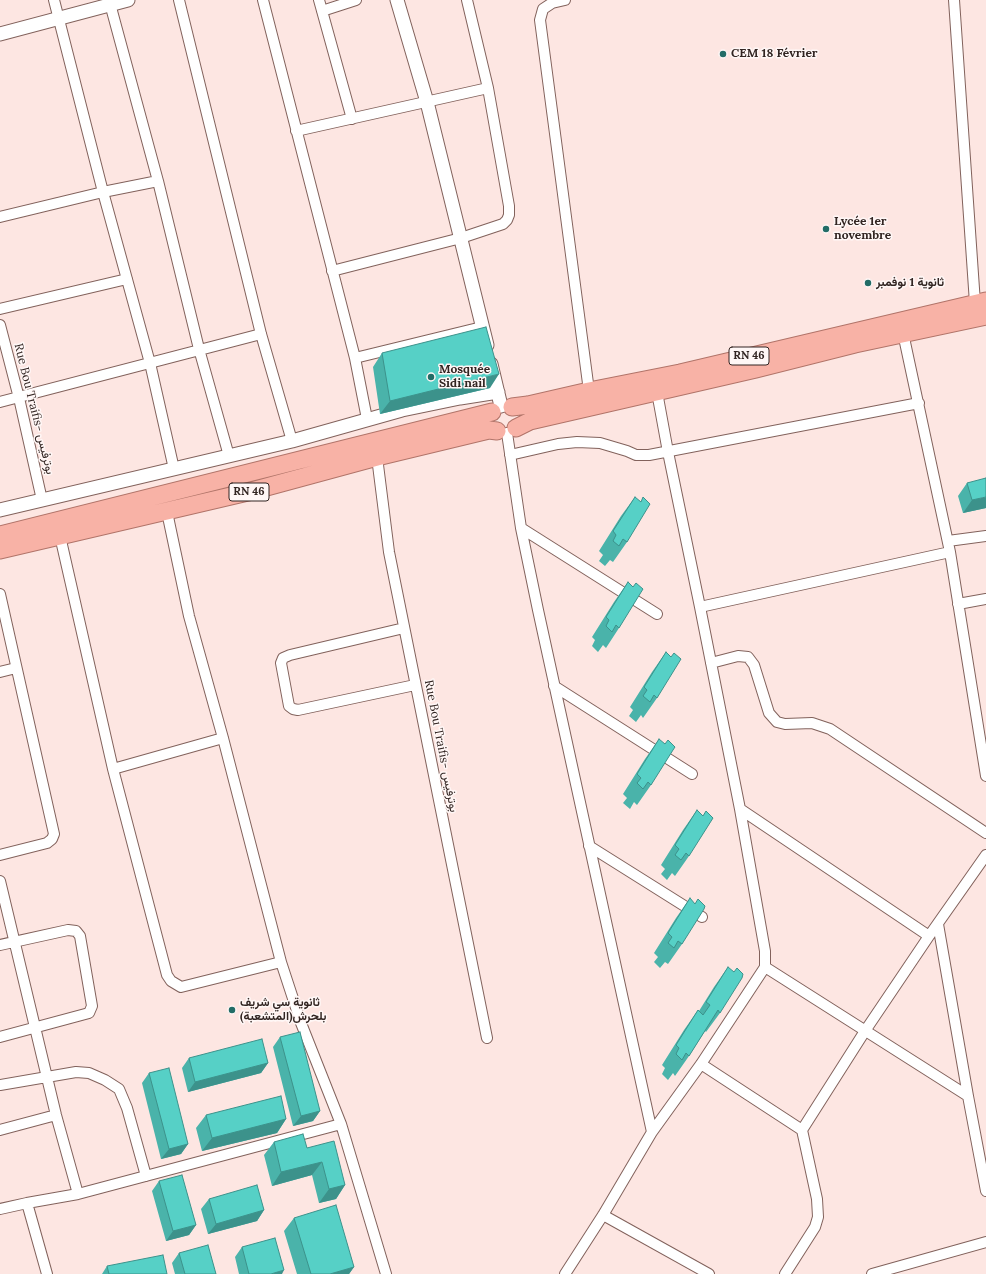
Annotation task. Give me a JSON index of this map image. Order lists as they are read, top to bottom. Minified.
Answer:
{"streets":{"highway":["RN 46"],"street":["Rue Bou Traifis- بوترفيس"]},"crossings":[["RN 46","Rue Bou Traifis- بوترفيس"]],"places":["CEM 18 Février","Lycée 1er novembre","ثانوية 1 نوفمبر","Mosquée Sidi nail","ثانوية سي شريف بلحرش(المتشعبة)"]}
